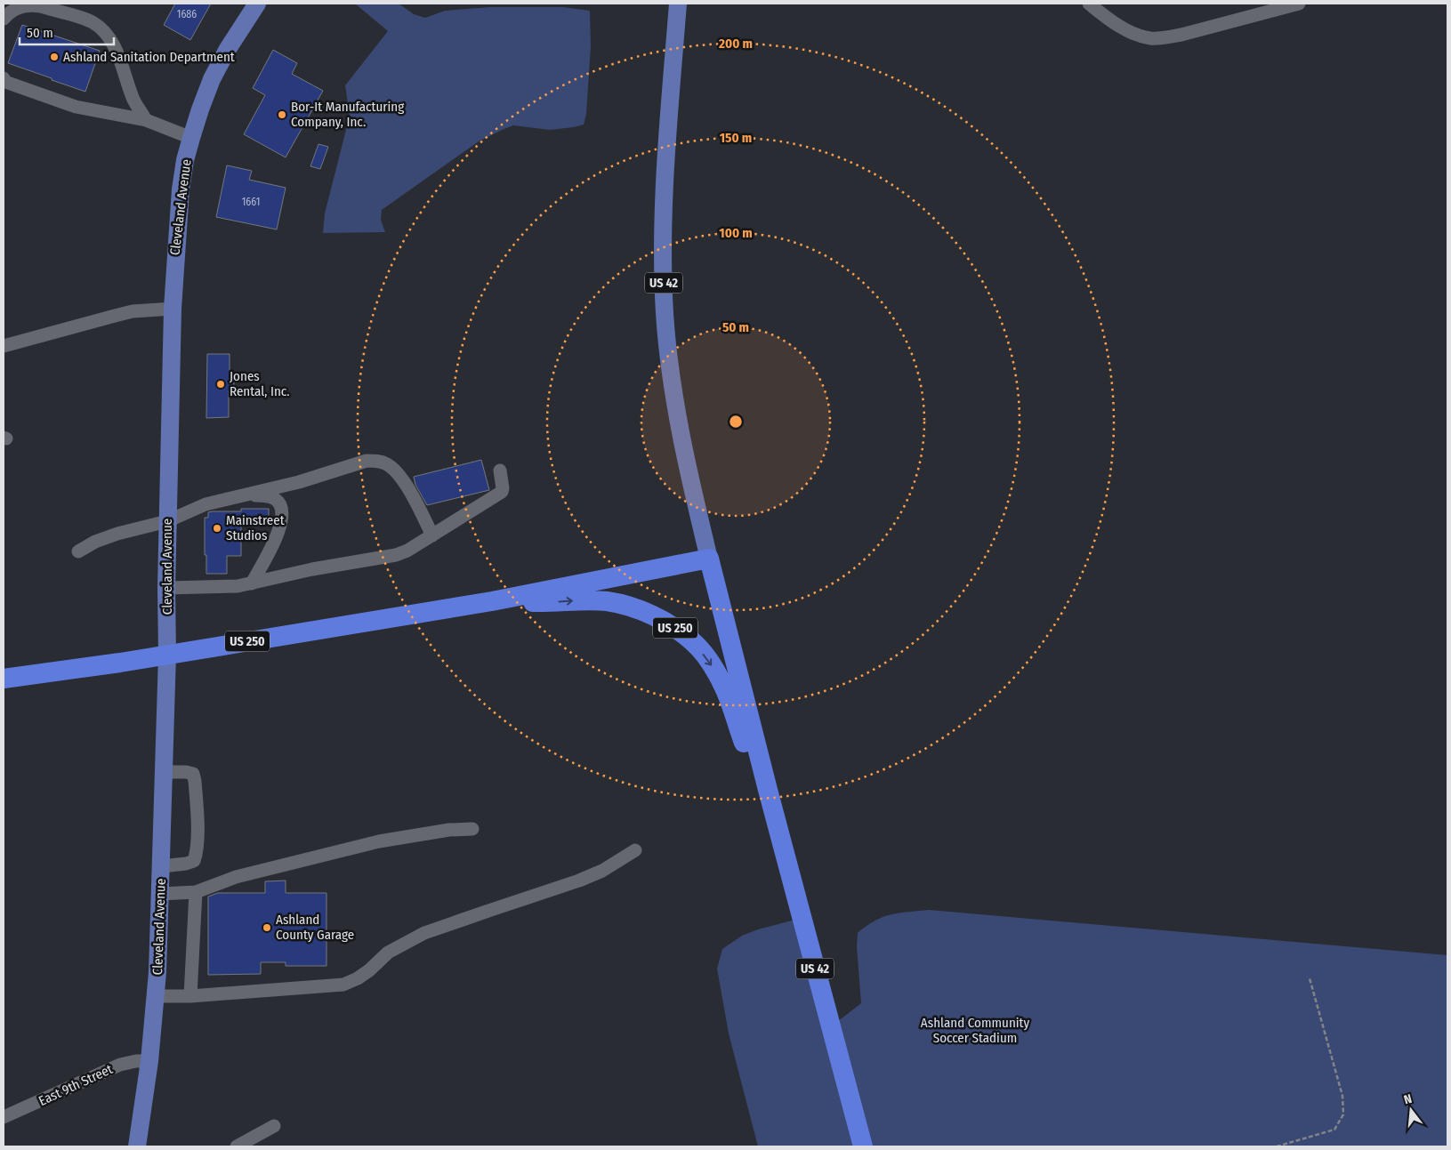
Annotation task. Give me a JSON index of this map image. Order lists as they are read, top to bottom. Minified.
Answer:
{"streets":{"highway":["US 42","US 250"],"main road":["Cleveland Avenue"],"street":["East 9th Street"]},"crossings":[["Cleveland Avenue","US 250"],["Cleveland Avenue","East 9th Street"],["US 42","US 250"]],"parks":["Ashland Community Soccer Stadium"],"places":["Ashland Sanitation Department","Bor-It Manufacturing Company, Inc.","Jones Rental, Inc.","Mainstreet Studios","Ashland County Garage"],"house_numbers":["1686","1661"],"scale_bar":"50 m","north":"top","rings":["200 m","150 m","100 m","50 m"]}
